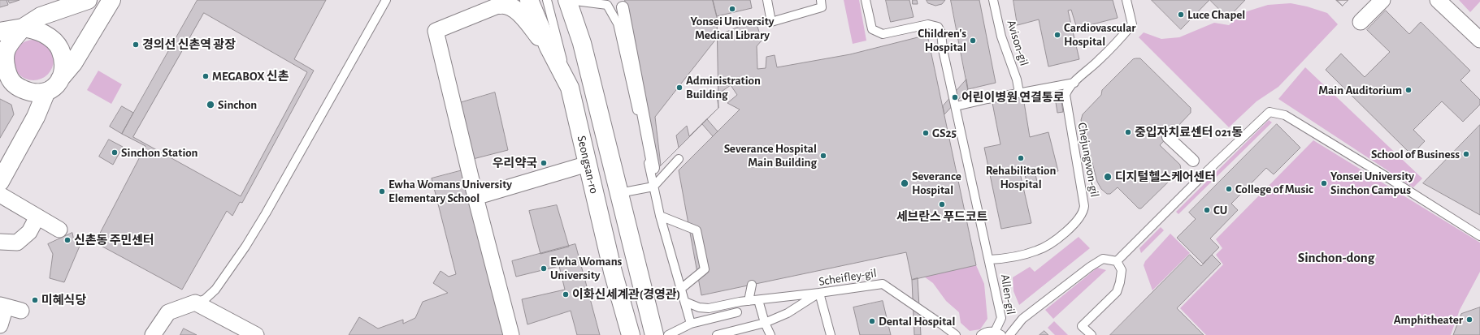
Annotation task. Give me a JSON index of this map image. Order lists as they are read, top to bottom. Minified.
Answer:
{"streets":{"main road":["Seongsan-ro"],"lane":["Avison-gil","Chejungwon-gil","Scheifley-gil","Allen-gil"]},"crossings":[["Chejungwon-gil","Allen-gil"]],"districts":["Sinchon-dong"],"places":["Yonsei University Medical Library","Luce Chapel","Cardiovascular Hospital","Children's Hospital","경의선 신촌역 광장","MEGABOX 신촌","Administration Building","Main Auditorium","어린이병원 연결통로","Sinchon","중입자치료센터 021동","GS25","Sinchon Station","School of Business","Severance Hospital Main Building","Rehabilitation Hospital","우리약국","디지털헬스케어센터","Severance Hospital","Yonsei University Sinchon Campus","College of Music","Ewha Womans University Elementary School","세브란스 푸드코트","CU","신촌동 주민센터","Ewha Womans University","이화신세계관(경영관)","미혜식당","Amphitheater","Dental Hospital"]}
